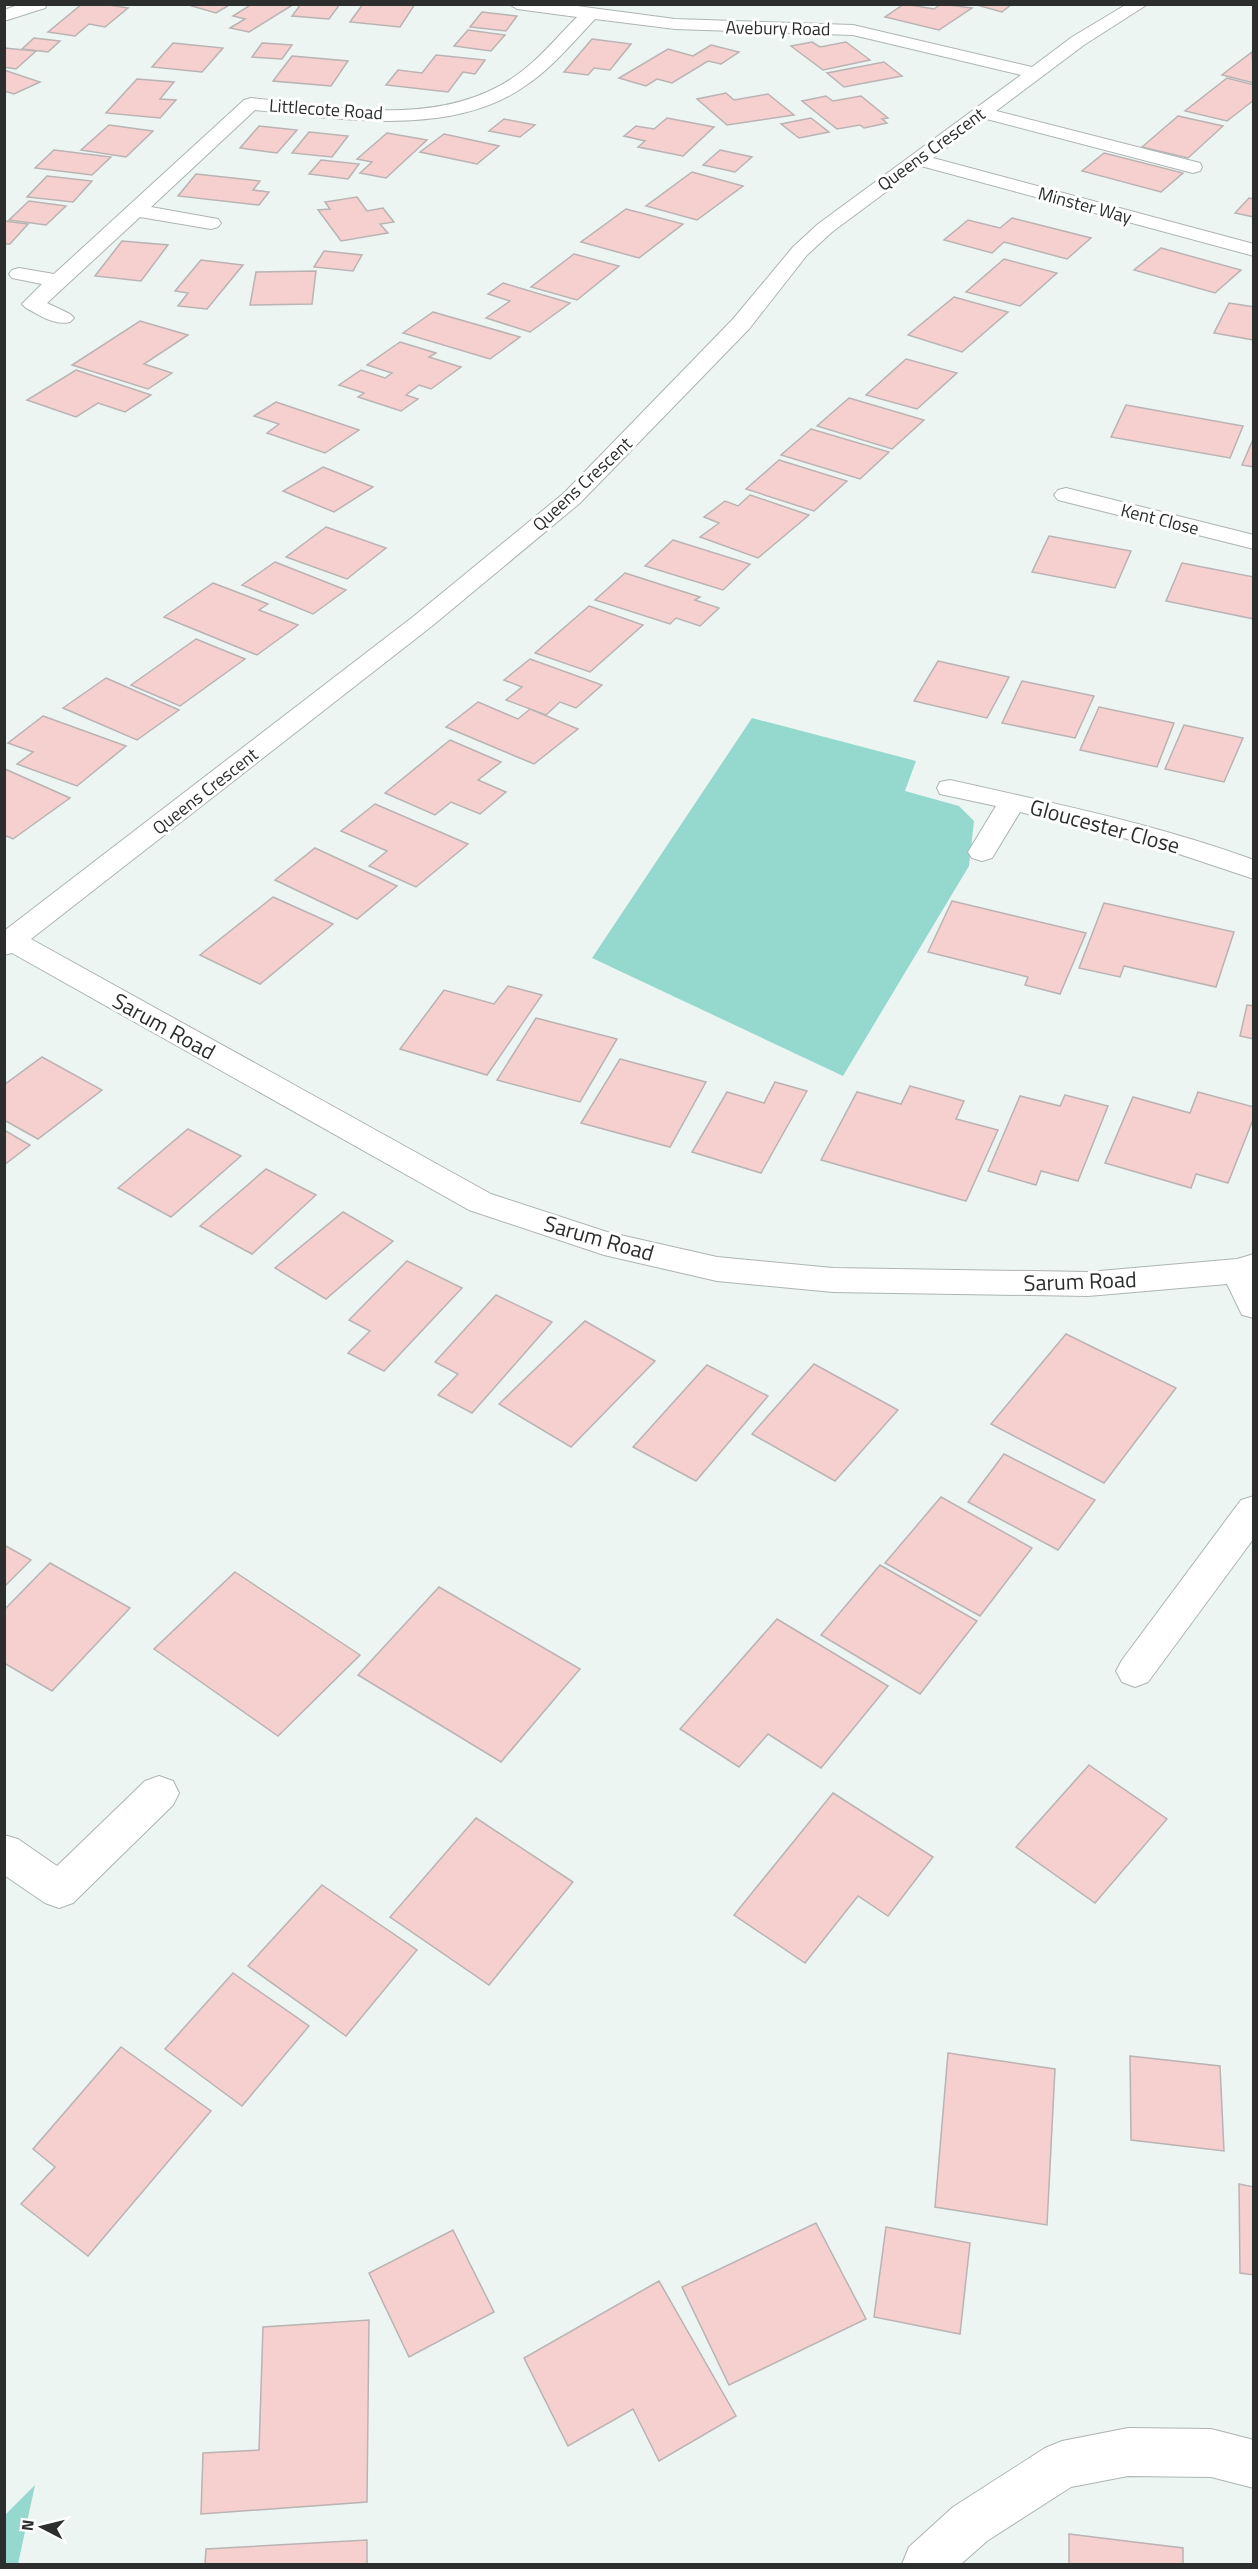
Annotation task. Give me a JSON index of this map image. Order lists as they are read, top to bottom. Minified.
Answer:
{"streets":{"street":["Avebury Road","Littlecote Road","Queens Crescent","Minster Way","Kent Close","Gloucester Close","Sarum Road"]},"crossings":[["Avebury Road","Littlecote Road"],["Avebury Road","Queens Crescent"],["Queens Crescent","Minster Way"],["Queens Crescent","Sarum Road"]],"north":"left"}
